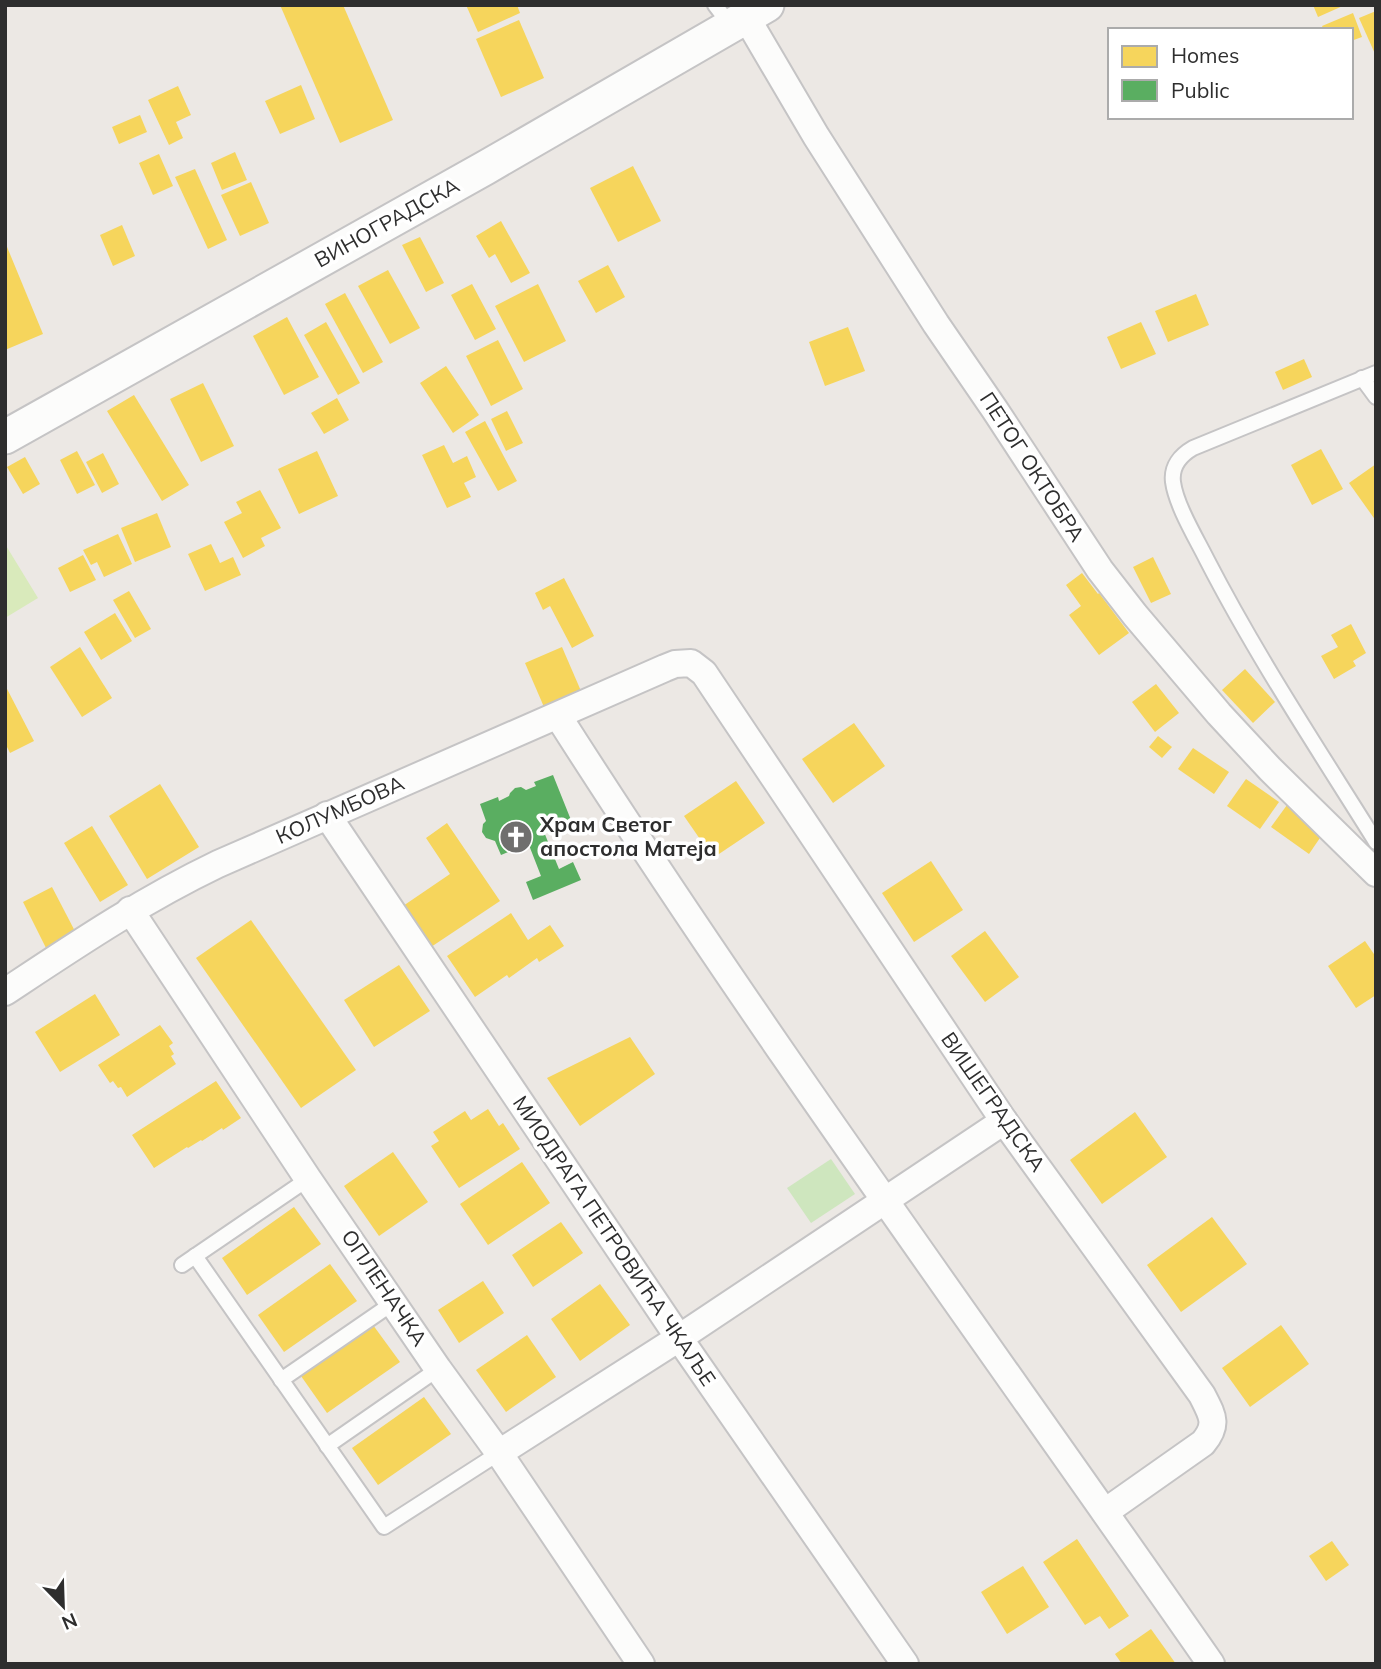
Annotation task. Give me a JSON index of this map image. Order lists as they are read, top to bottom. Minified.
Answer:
{"streets":{"street":["ВИНОГРАДСКА","ПЕТОГ ОКТОБРА","КОЛУМБОВА","ВИШЕГРАДСКА","МИОДРАГА ПЕТРОВИЋА ЧКАЉЕ","ОПЛЕНАЧКА"]},"crossings":[["ВИНОГРАДСКА","ПЕТОГ ОКТОБРА"],["КОЛУМБОВА","ВИШЕГРАДСКА"],["КОЛУМБОВА","МИОДРАГА ПЕТРОВИЋА ЧКАЉЕ"],["КОЛУМБОВА","ОПЛЕНАЧКА"]],"places":{"church":["Храм Светог апостола Матеја"]},"legend":["Homes","Public"],"north":"bottom right"}
